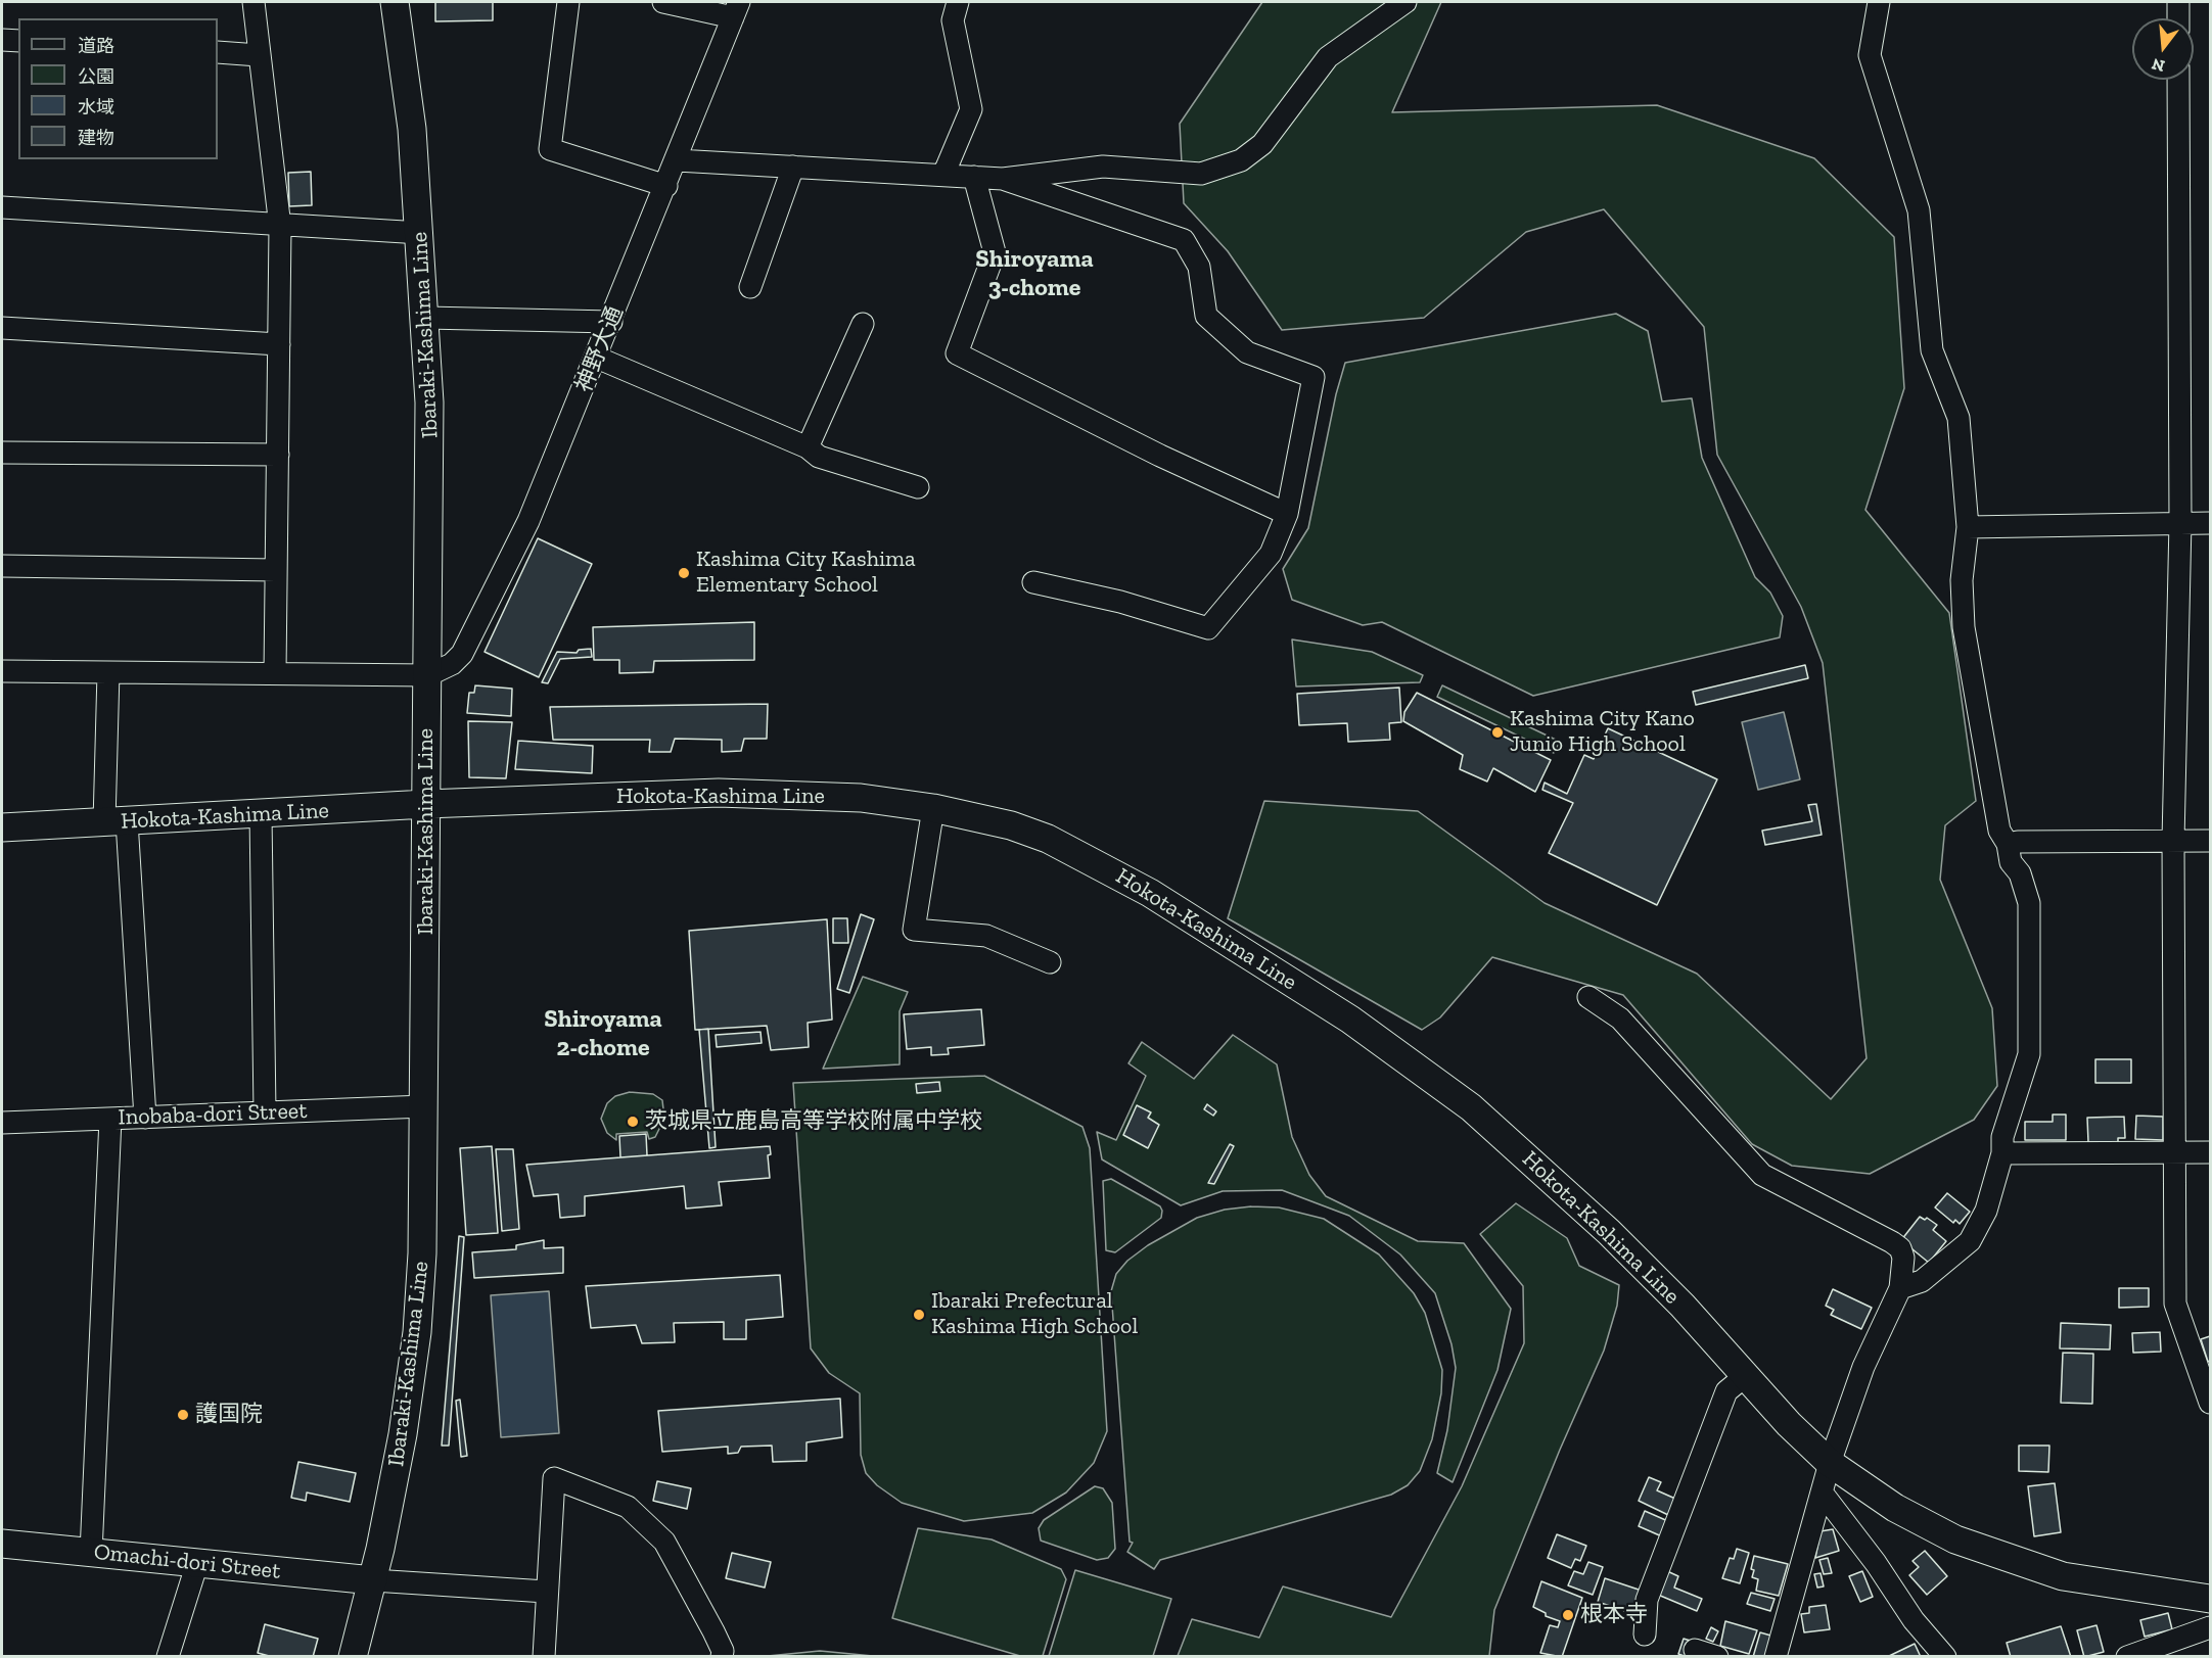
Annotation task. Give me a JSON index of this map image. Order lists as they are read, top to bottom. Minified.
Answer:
{"streets":{"main road":["Ibaraki-Kashima Line","Hokota-Kashima Line","Omachi-dori Street"],"street":["神野大通","Inobaba-dori Street"]},"crossings":[["Ibaraki-Kashima Line","神野大通"],["Ibaraki-Kashima Line","Hokota-Kashima Line"],["Ibaraki-Kashima Line","Inobaba-dori Street"],["Ibaraki-Kashima Line","Omachi-dori Street"]],"districts":["Shiroyama 3-chome","Shiroyama 2-chome"],"places":["Kashima City Kashima Elementary School","Kashima City Kano Junio High School","茨城県立鹿島高等学校附属中学校","Ibaraki Prefectural Kashima High School","護国院","根本寺"],"legend":["道路","公園","水域","建物"],"north":"bottom"}
